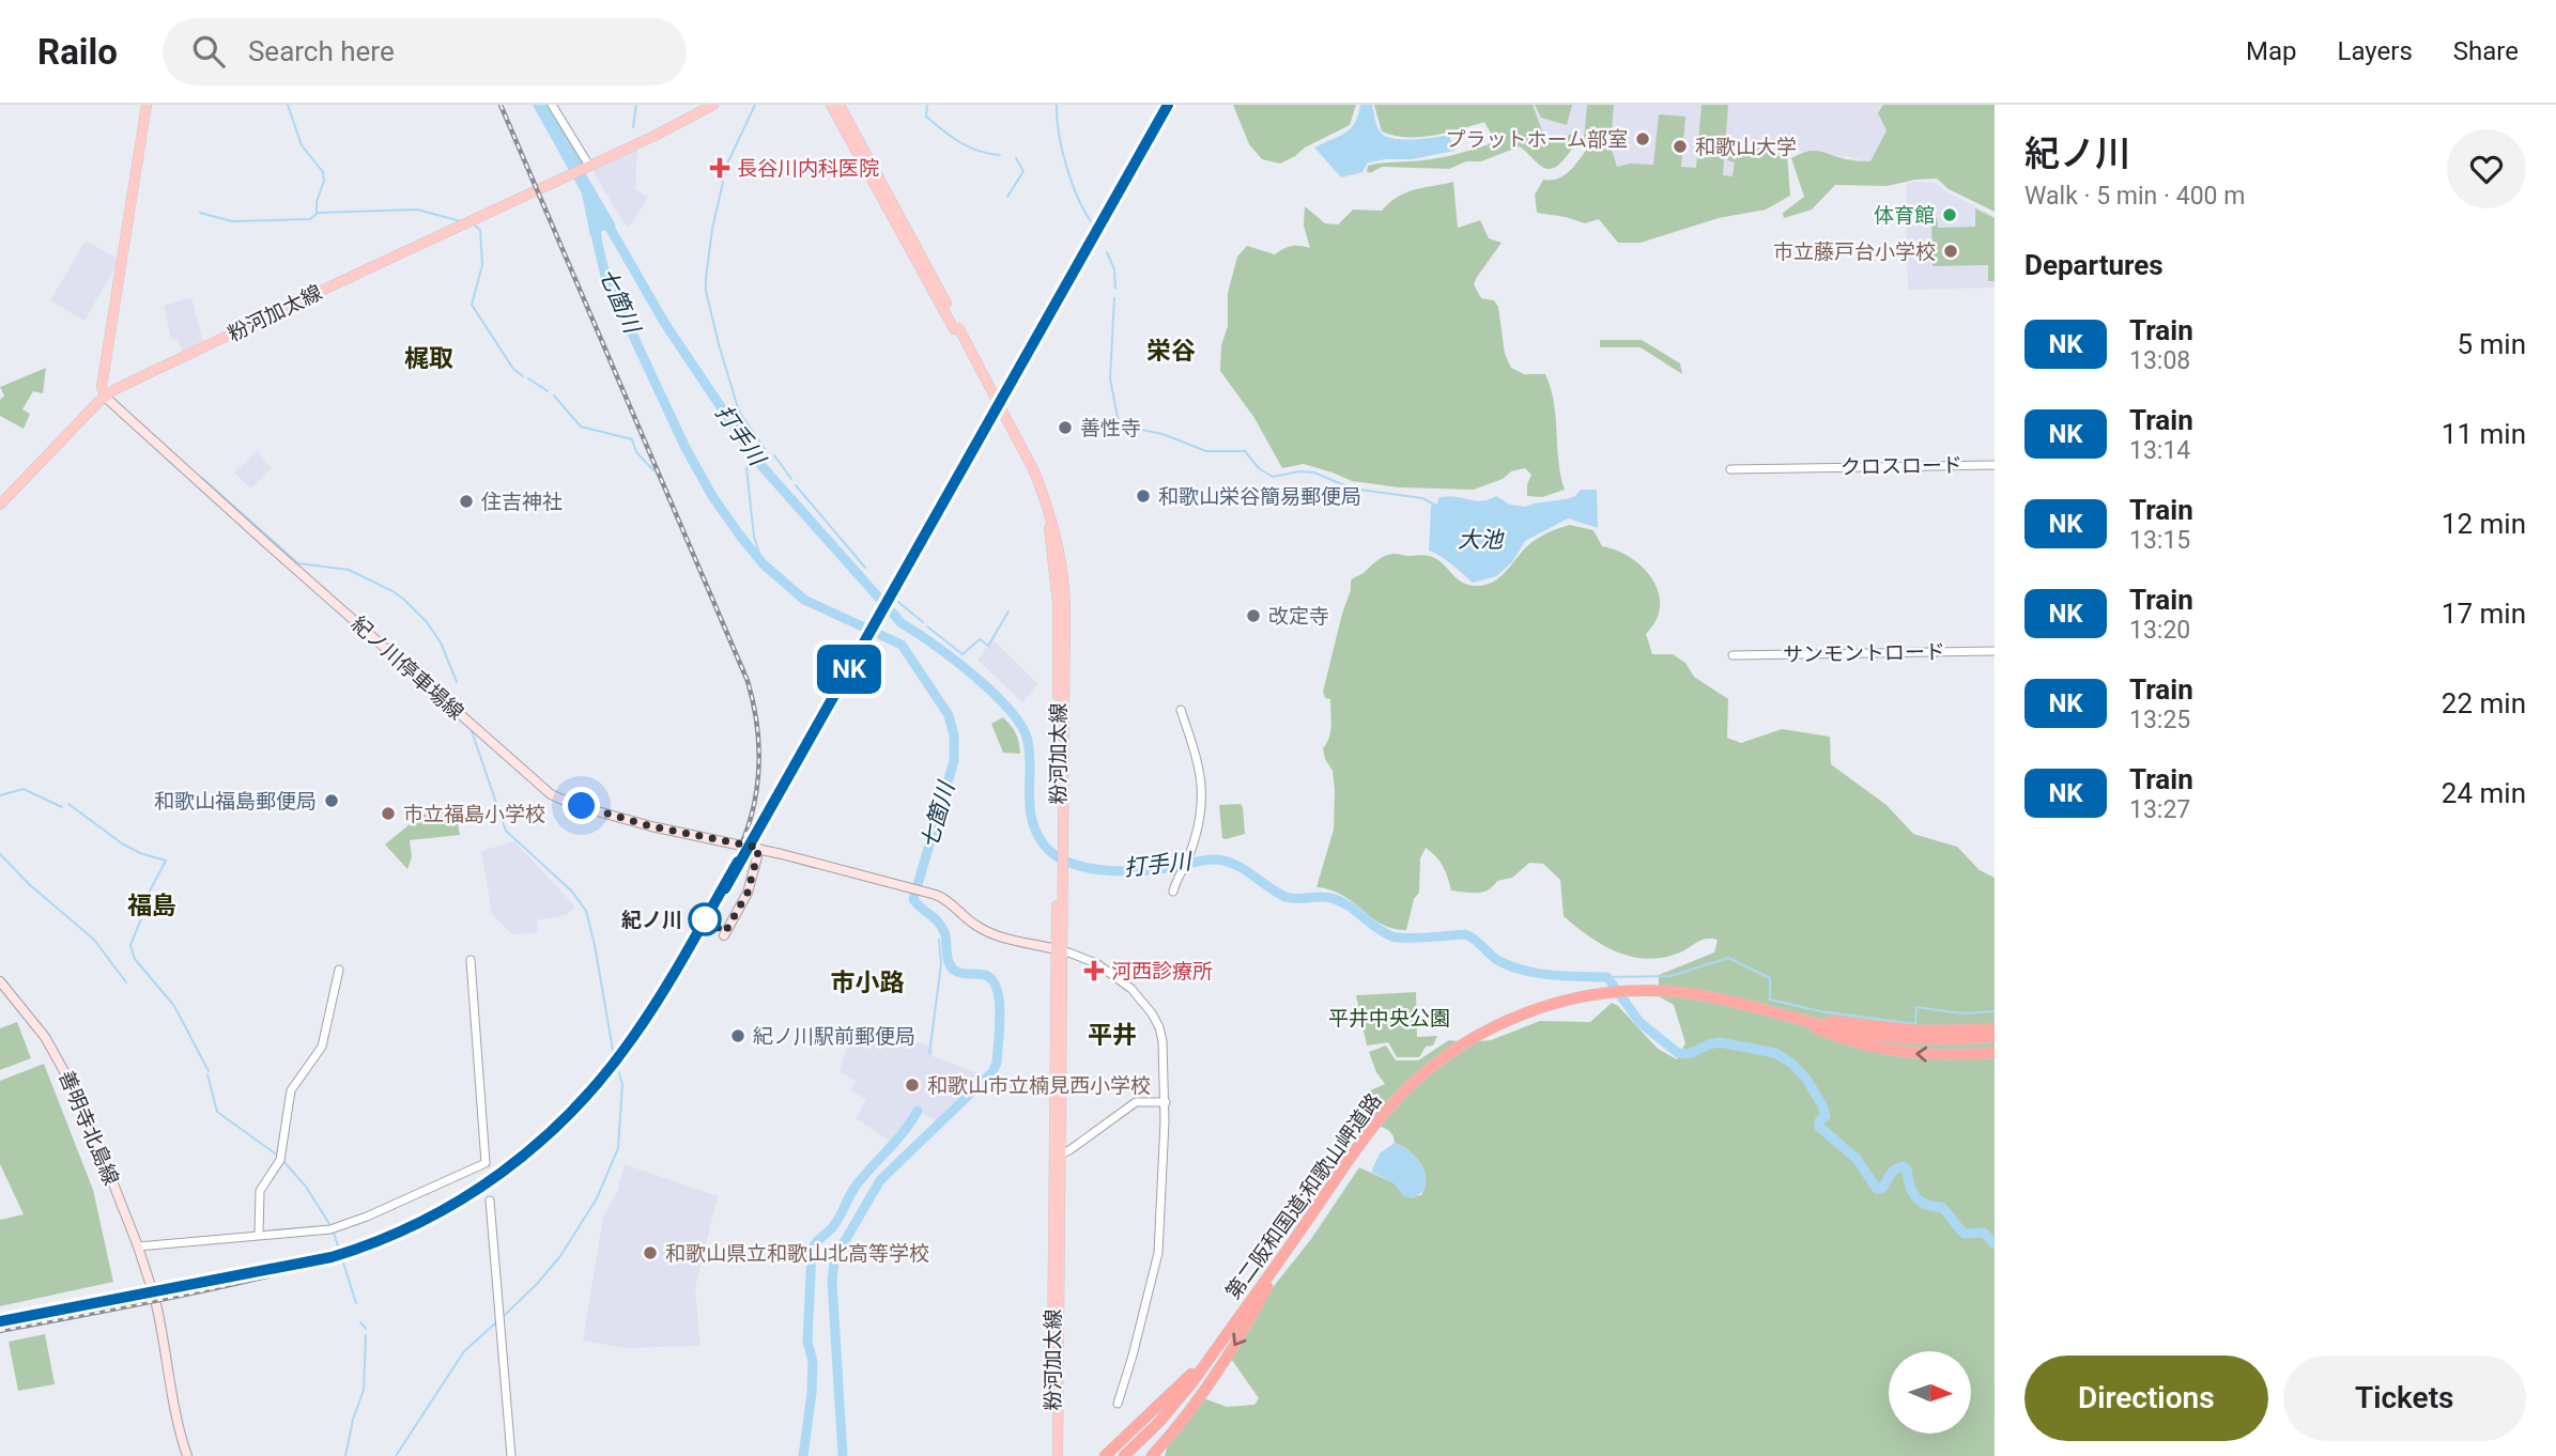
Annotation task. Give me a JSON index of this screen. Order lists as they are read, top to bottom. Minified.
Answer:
{"streets":{"highway":["第二阪和国道;和歌山岬道路"],"main road":["粉河加太線","紀ノ川停車場線","善明寺北島線"],"street":["クロスロード","サンモントロード"]},"crossings":[["粉河加太線","紀ノ川停車場線"]],"districts":["栄谷","梶取","福島","市小路","平井"],"water":["七箇川","打手川","大池"],"parks":["平井中央公園"],"places":{"other":["プラットホーム部室","和歌山大学","体育館","市立藤戸台小学校","善性寺","和歌山栄谷簡易郵便局","住吉神社","改定寺","和歌山福島郵便局","市立福島小学校","紀ノ川","紀ノ川駅前郵便局","和歌山市立楠見西小学校","和歌山県立和歌山北高等学校"],"health":["長谷川内科医院","河西診療所"]},"north":"right","page":{"header":"Railo","search":"Search here","nav":["Map","Layers","Share"],"on_map":"NK","heading":[["紀ノ川","Walk · 5 min · 400 m"],"Departures"],"list":[{"mark":"NK","name":"Train","note":"13:08","value":"5 min"},{"mark":"NK","name":"Train","note":"13:14","value":"11 min"},{"mark":"NK","name":"Train","note":"13:15","value":"12 min"},{"mark":"NK","name":"Train","note":"13:20","value":"17 min"},{"mark":"NK","name":"Train","note":"13:25","value":"22 min"},{"mark":"NK","name":"Train","note":"13:27","value":"24 min"}],"buttons":["Directions","Tickets"]}}
